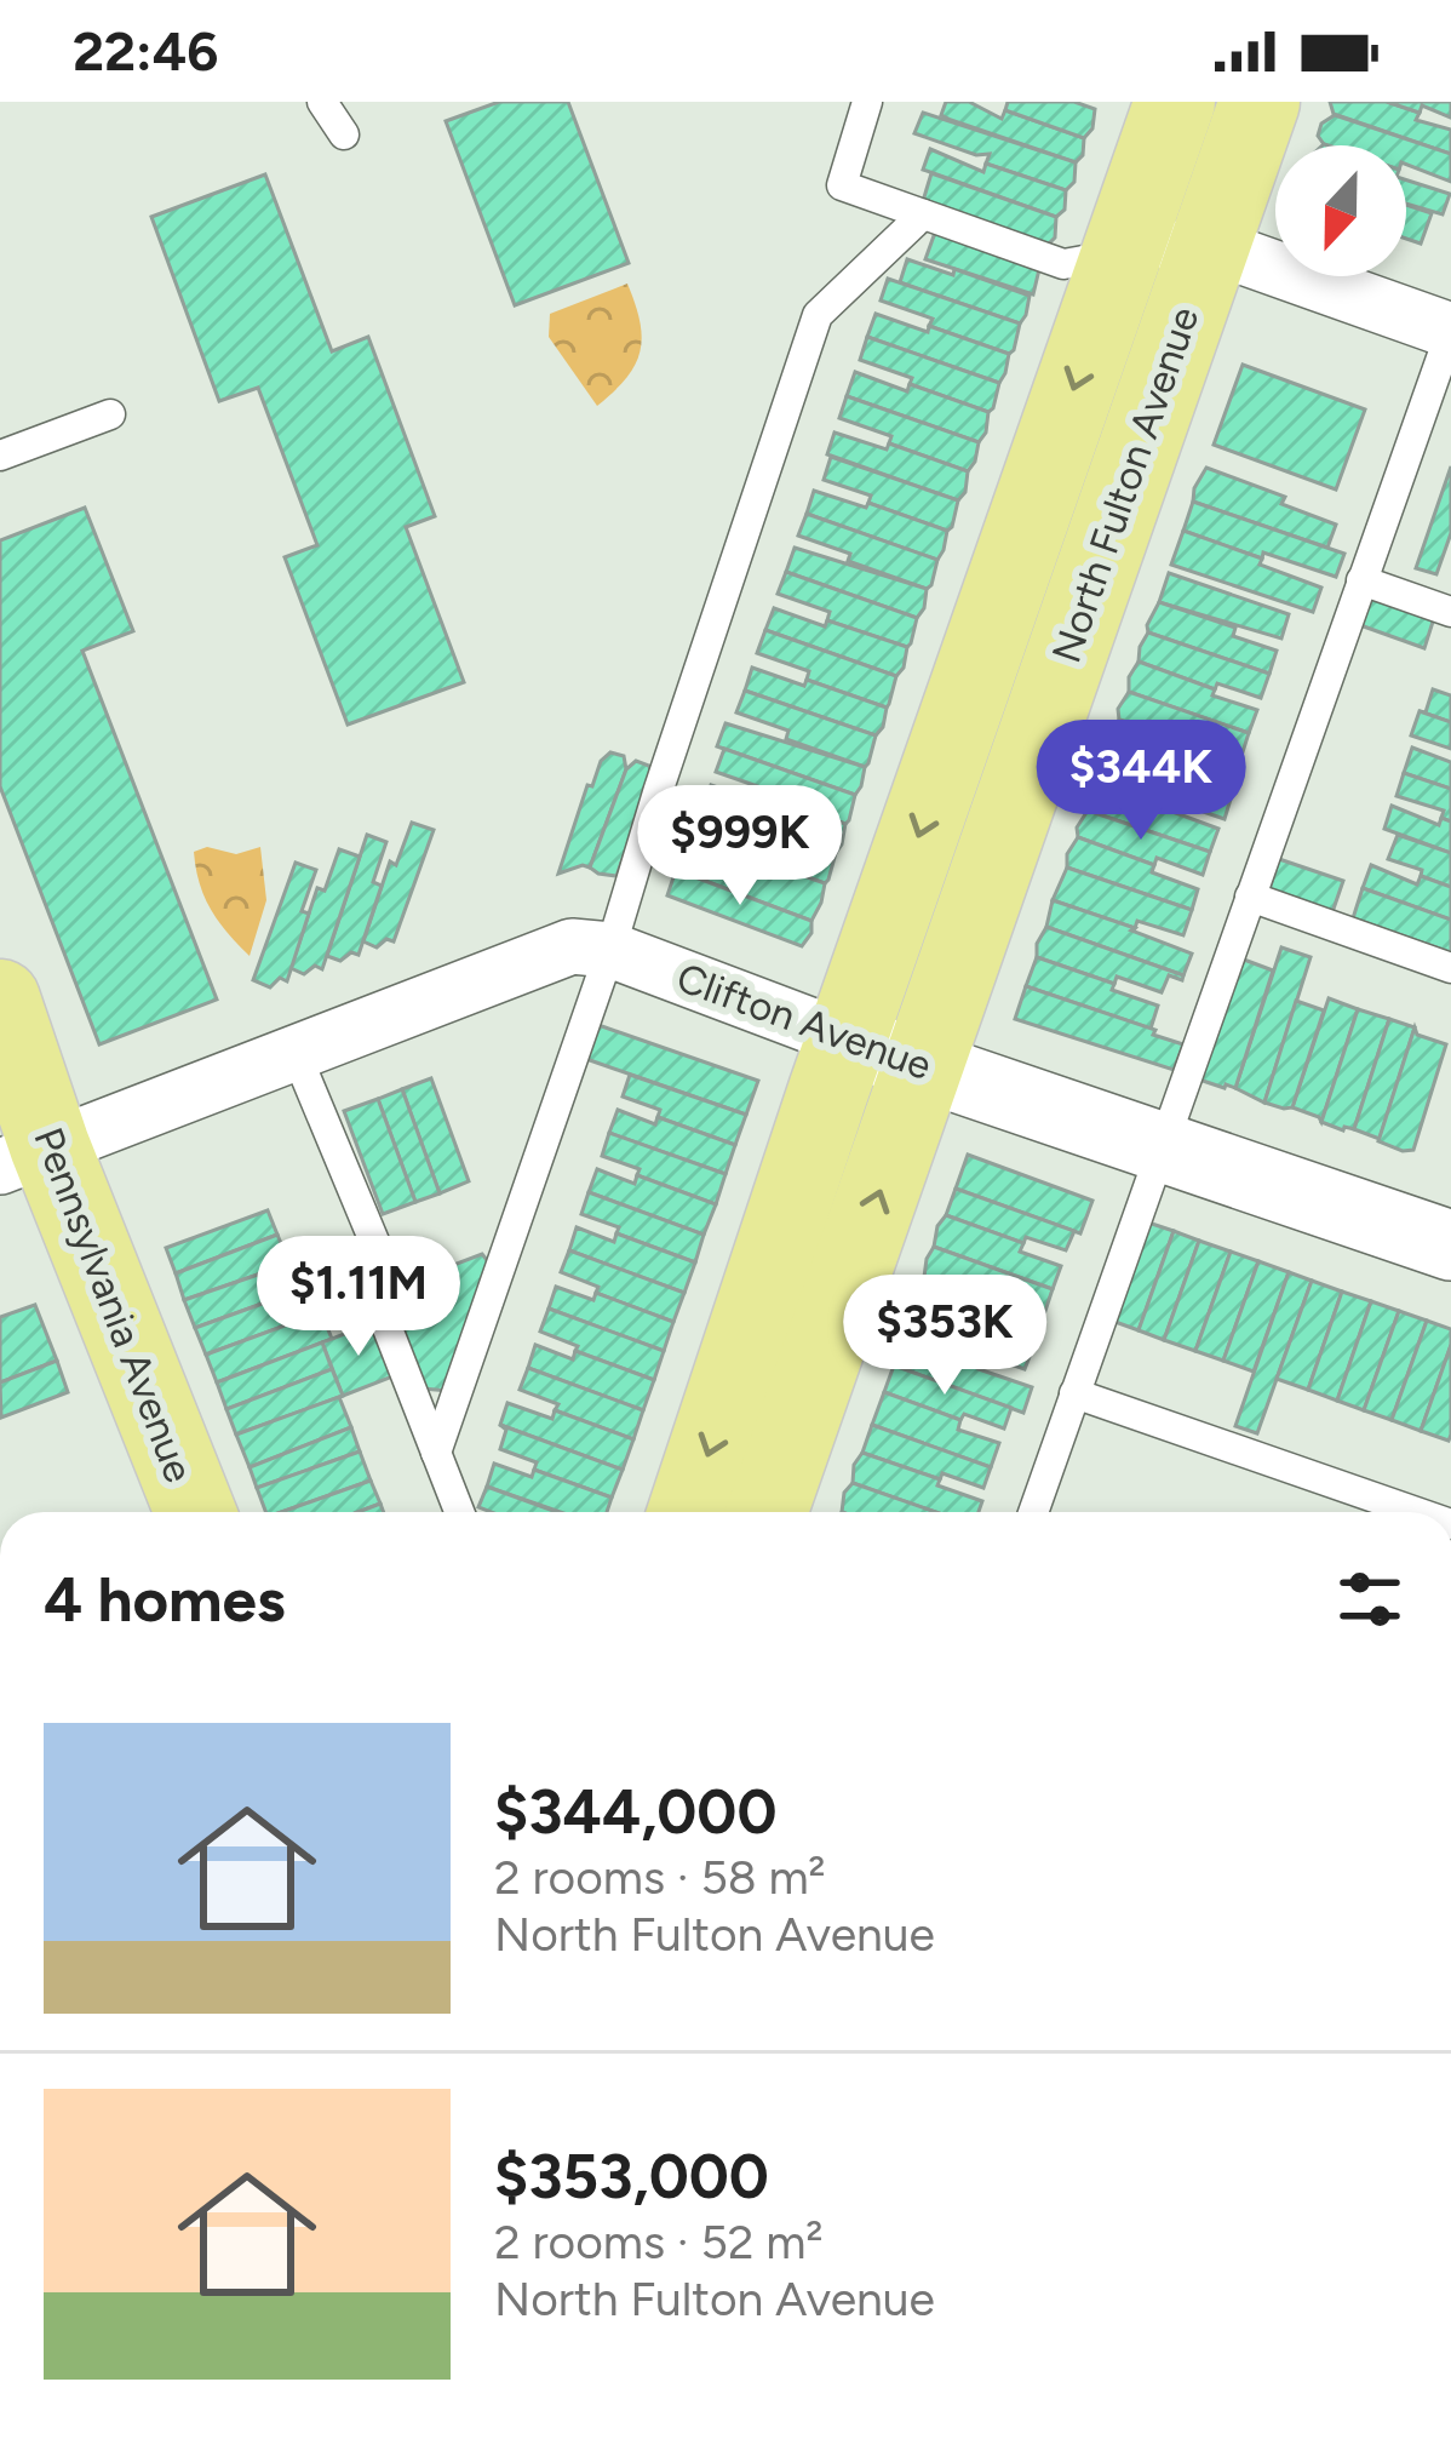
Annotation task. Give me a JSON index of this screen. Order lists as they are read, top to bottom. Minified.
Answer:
{"streets":{"main road":["North Fulton Avenue","Pennsylvania Avenue"],"street":["Clifton Avenue"]},"crossings":[["North Fulton Avenue","Clifton Avenue"],["Clifton Avenue","Pennsylvania Avenue"]],"north":"bottom","page":{"status":"22:46","price":["$344K","$999K","$1.11M","$353K"],"heading":"4 homes","list":[{"name":"$344,000","note":"2 rooms · 58 m² · North Fulton Avenue"},{"name":"$353,000","note":"2 rooms · 52 m² · North Fulton Avenue"}]}}
